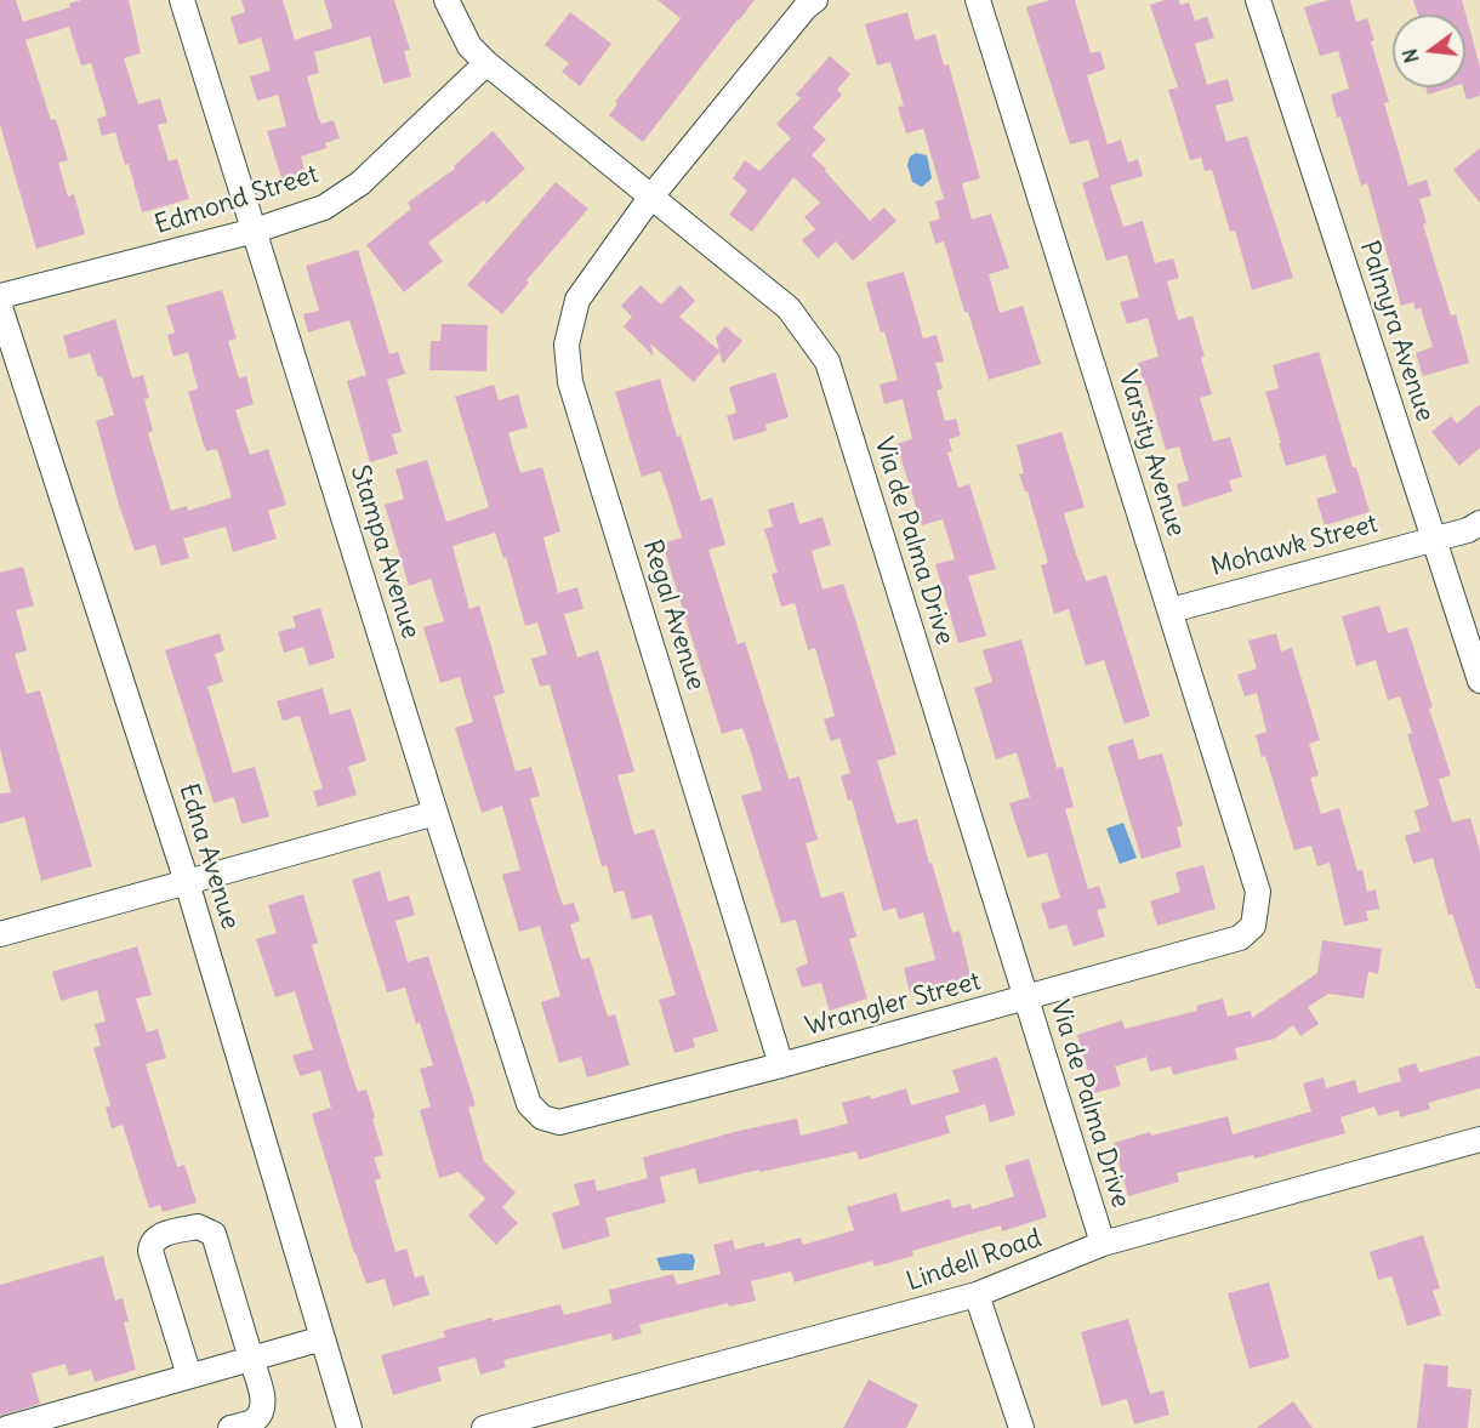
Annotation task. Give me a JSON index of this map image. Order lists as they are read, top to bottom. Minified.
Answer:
{"streets":{"street":["Edmond Street","Palmyra Avenue","Varsity Avenue","Via de Palma Drive","Mohawk Street","Stampa Avenue","Regal Avenue","Edna Avenue","Wrangler Street","Lindell Road"]},"crossings":[["Edmond Street","Via de Palma Drive"],["Edmond Street","Stampa Avenue"],["Palmyra Avenue","Mohawk Street"],["Varsity Avenue","Mohawk Street"],["Varsity Avenue","Wrangler Street"],["Via de Palma Drive","Regal Avenue"],["Via de Palma Drive","Wrangler Street"],["Via de Palma Drive","Lindell Road"],["Stampa Avenue","Wrangler Street"],["Regal Avenue","Wrangler Street"]],"north":"left"}
